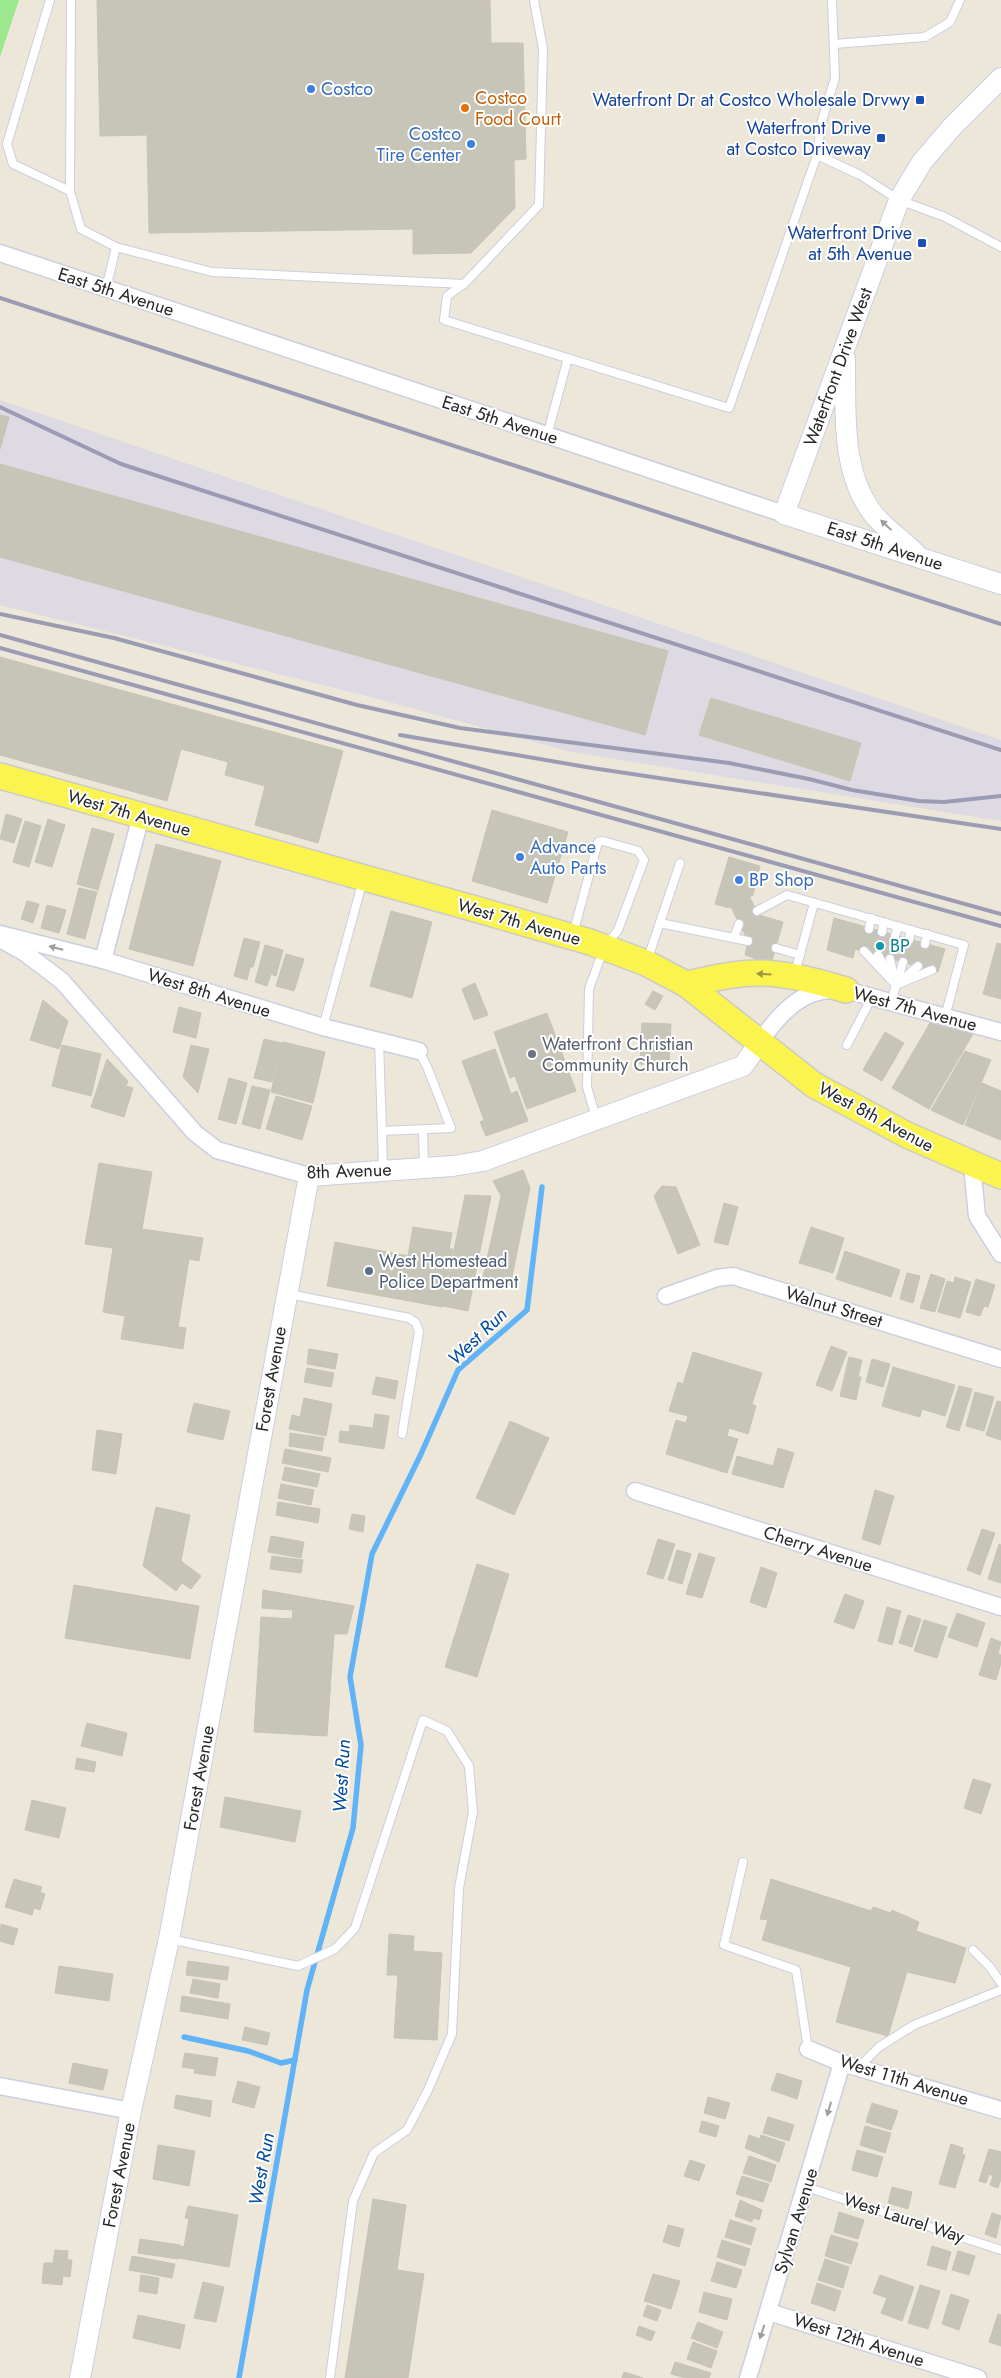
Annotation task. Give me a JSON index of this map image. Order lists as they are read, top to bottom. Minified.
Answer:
{"streets":{"main road":["West 7th Avenue","West 8th Avenue"],"street":["East 5th Avenue","Waterfront Drive West","8th Avenue","Walnut Street","Forest Avenue","Cherry Avenue","West 11th Avenue","Sylvan Avenue","West 12th Avenue"],"lane":["West Laurel Way"]},"crossings":[["East 5th Avenue","Waterfront Drive West"],["West 7th Avenue","West 8th Avenue"],["West 7th Avenue","8th Avenue"],["West 8th Avenue","8th Avenue"],["8th Avenue","Forest Avenue"],["West 11th Avenue","Sylvan Avenue"],["West Laurel Way","Sylvan Avenue"],["Sylvan Avenue","West 12th Avenue"]],"one_way":["Sylvan Avenue"],"water":["West Run"],"places":{"other":["Costco","Costco Food Court","Costco Tire Center","Advance Auto Parts","BP Shop","BP","Waterfront Christian Community Church","West Homestead Police Department"],"transit":["Waterfront Dr at Costco Wholesale Drvwy","Waterfront Drive at Costco Driveway","Waterfront Drive at 5th Avenue"]}}
